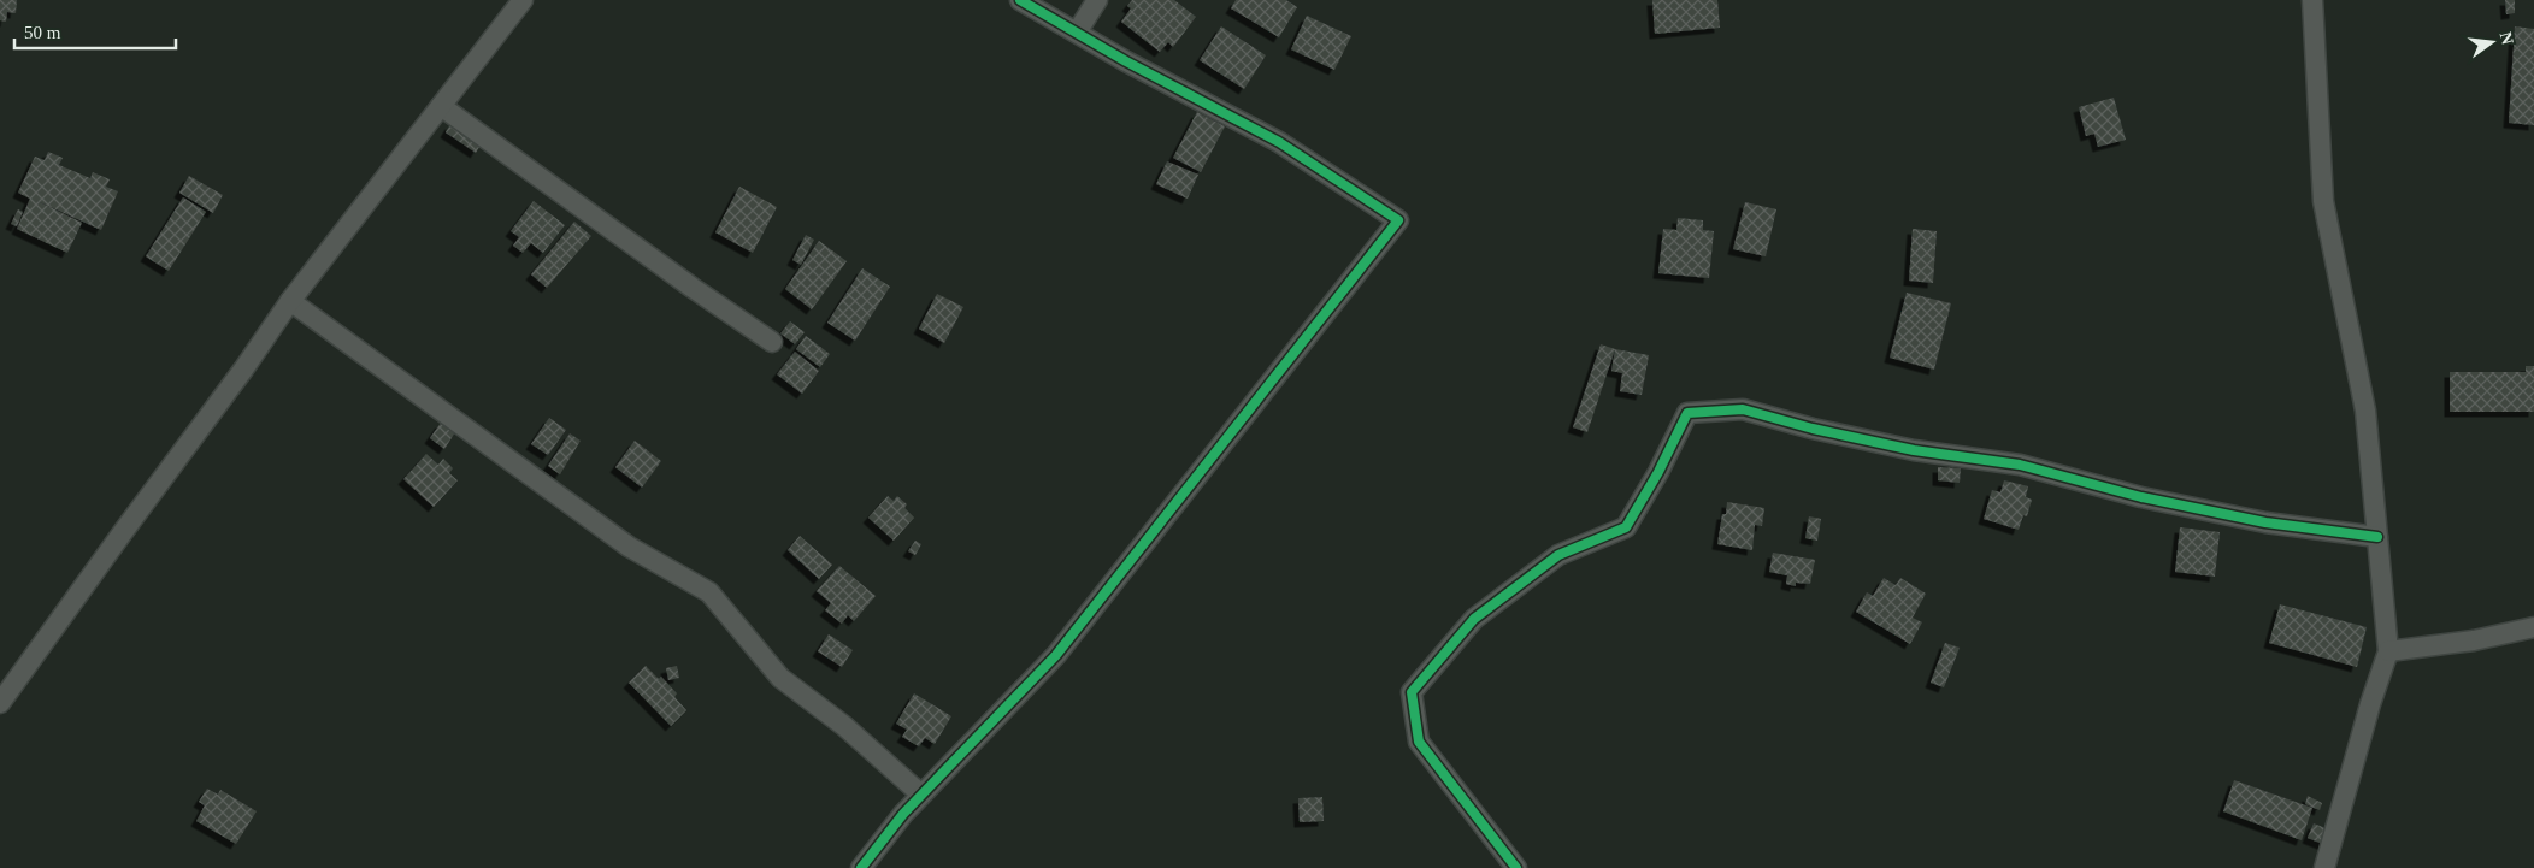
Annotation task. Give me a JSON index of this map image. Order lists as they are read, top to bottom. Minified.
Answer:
{"scale_bar":"50 m","north":"right"}
